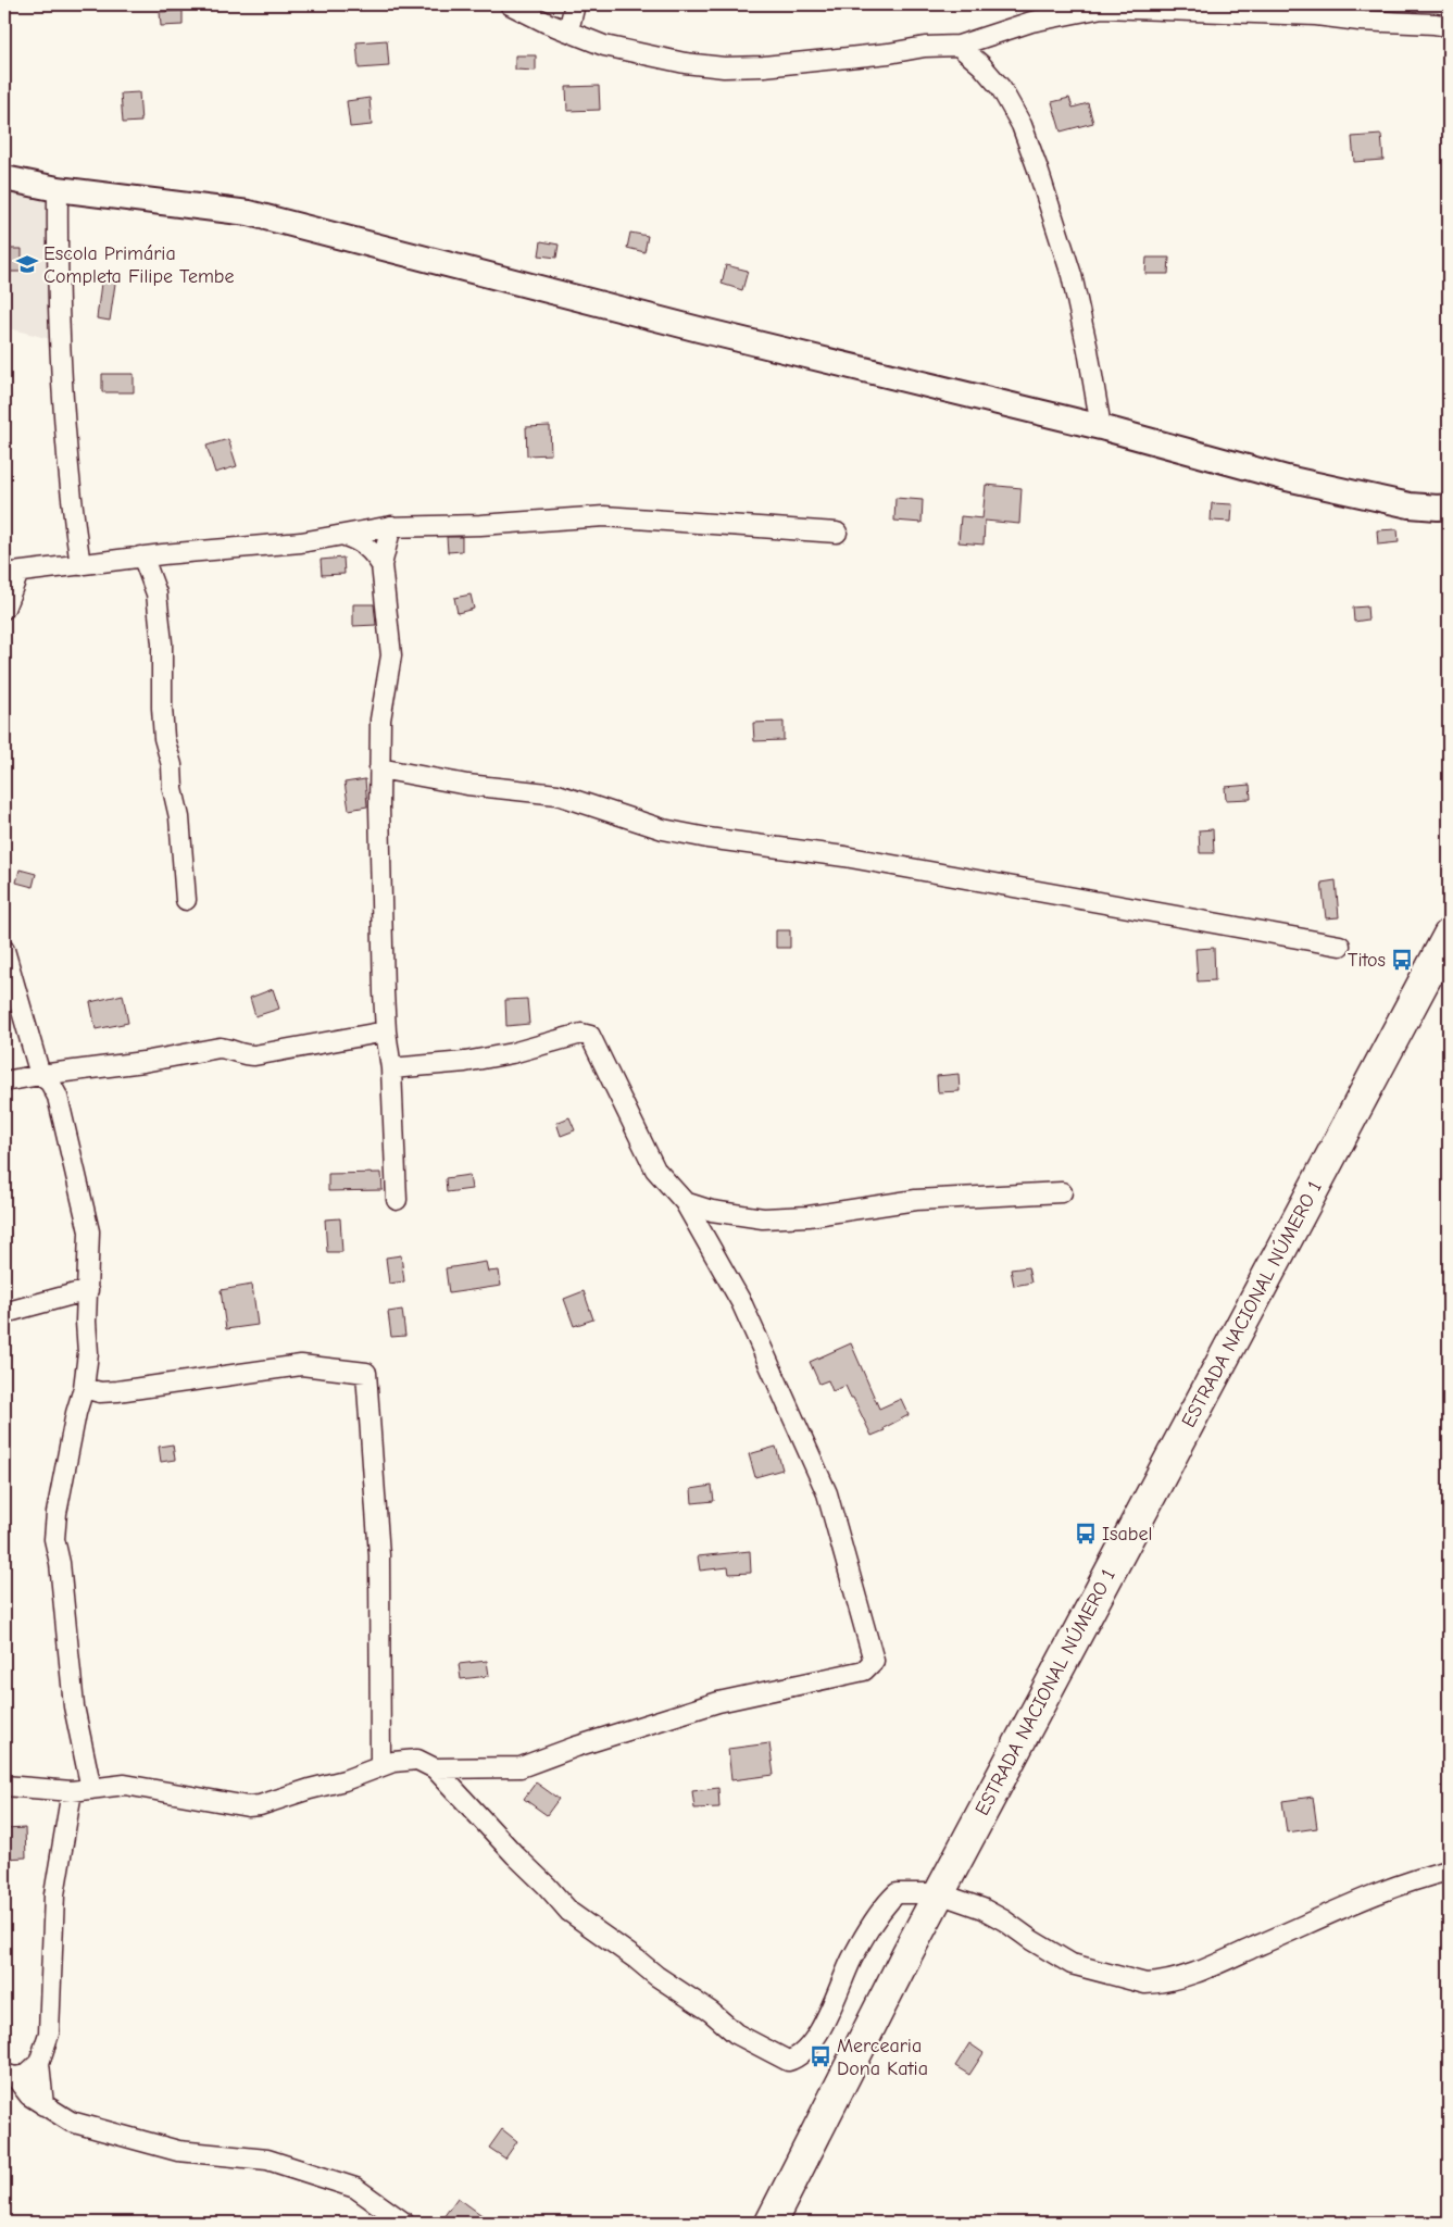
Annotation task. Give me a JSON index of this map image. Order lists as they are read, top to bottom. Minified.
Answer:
{"streets":{"highway":["ESTRADA NACIONAL NÚMERO 1"]},"places":{"school or university":["Escola Primária Completa Filipe Tembe"],"bus stop":["Titos","Isabel","Mercearia Dona Katia"]}}
